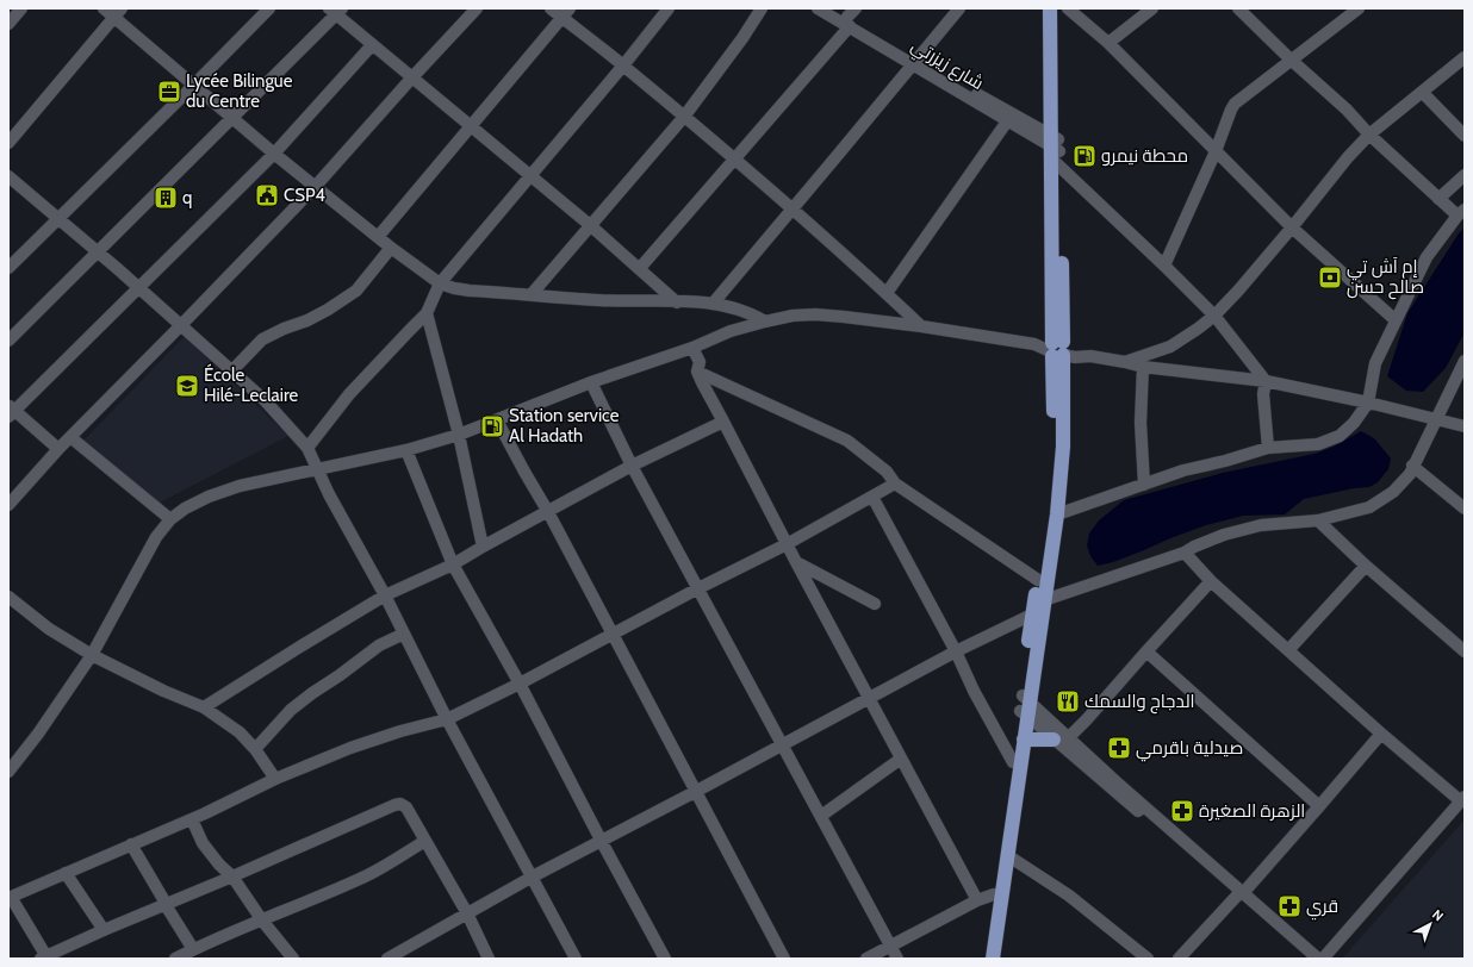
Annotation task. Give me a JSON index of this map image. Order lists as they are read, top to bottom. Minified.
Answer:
{"streets":{"street":["شارع زيزرتي"]},"places":{"office":["Lycée Bilingue du Centre"],"fuel station":["محطة نيمرو","Station service Al Hadath"],"public building":["CSP4"],"building":["q"],"bank":["إم آش تي صالح حسن"],"school or university":["École Hilé-Leclaire"],"restaurant":["الدجاج والسمك"],"pharmacy":["صيدلية باقرمي","الزهرة الصغيرة","قري"]},"north":"top right"}
